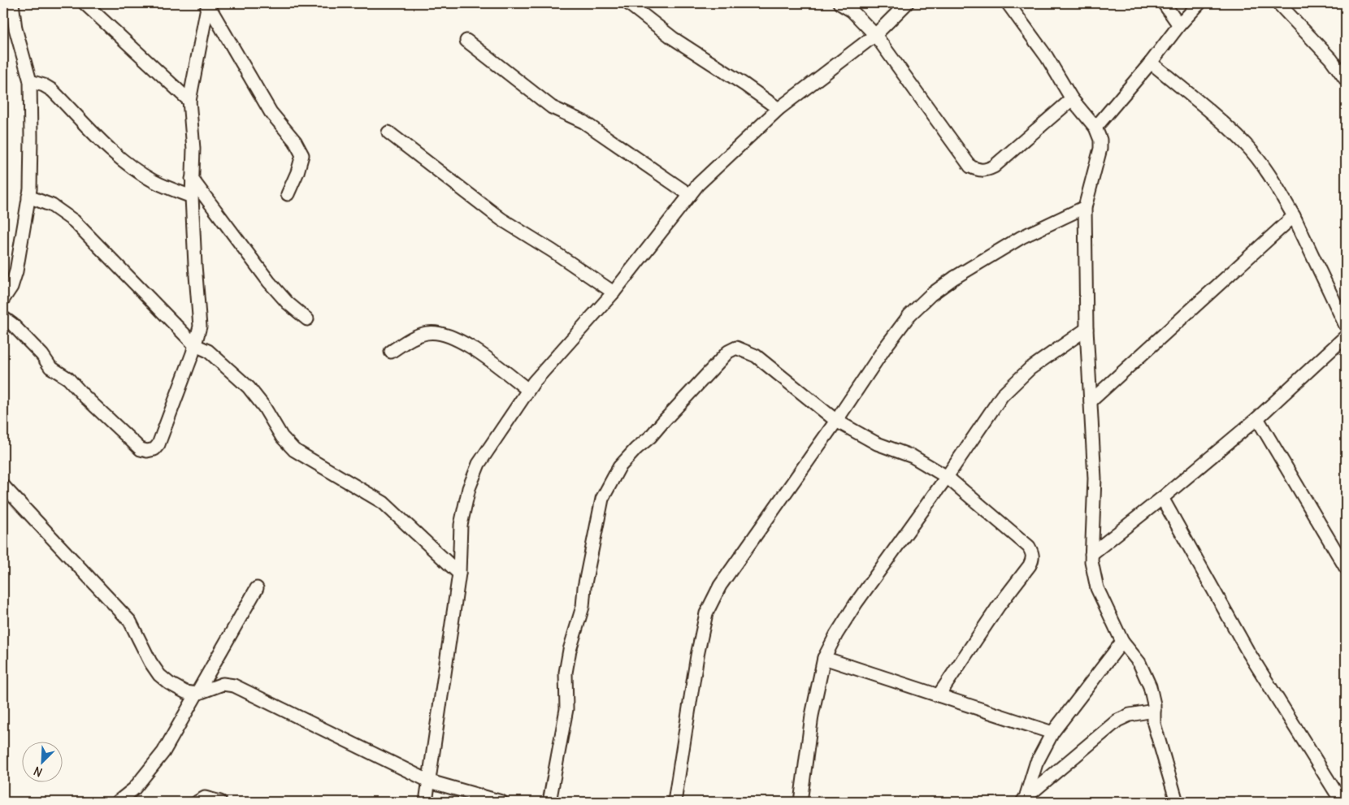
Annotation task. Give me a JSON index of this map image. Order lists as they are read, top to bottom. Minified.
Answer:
{"north":"bottom left"}
